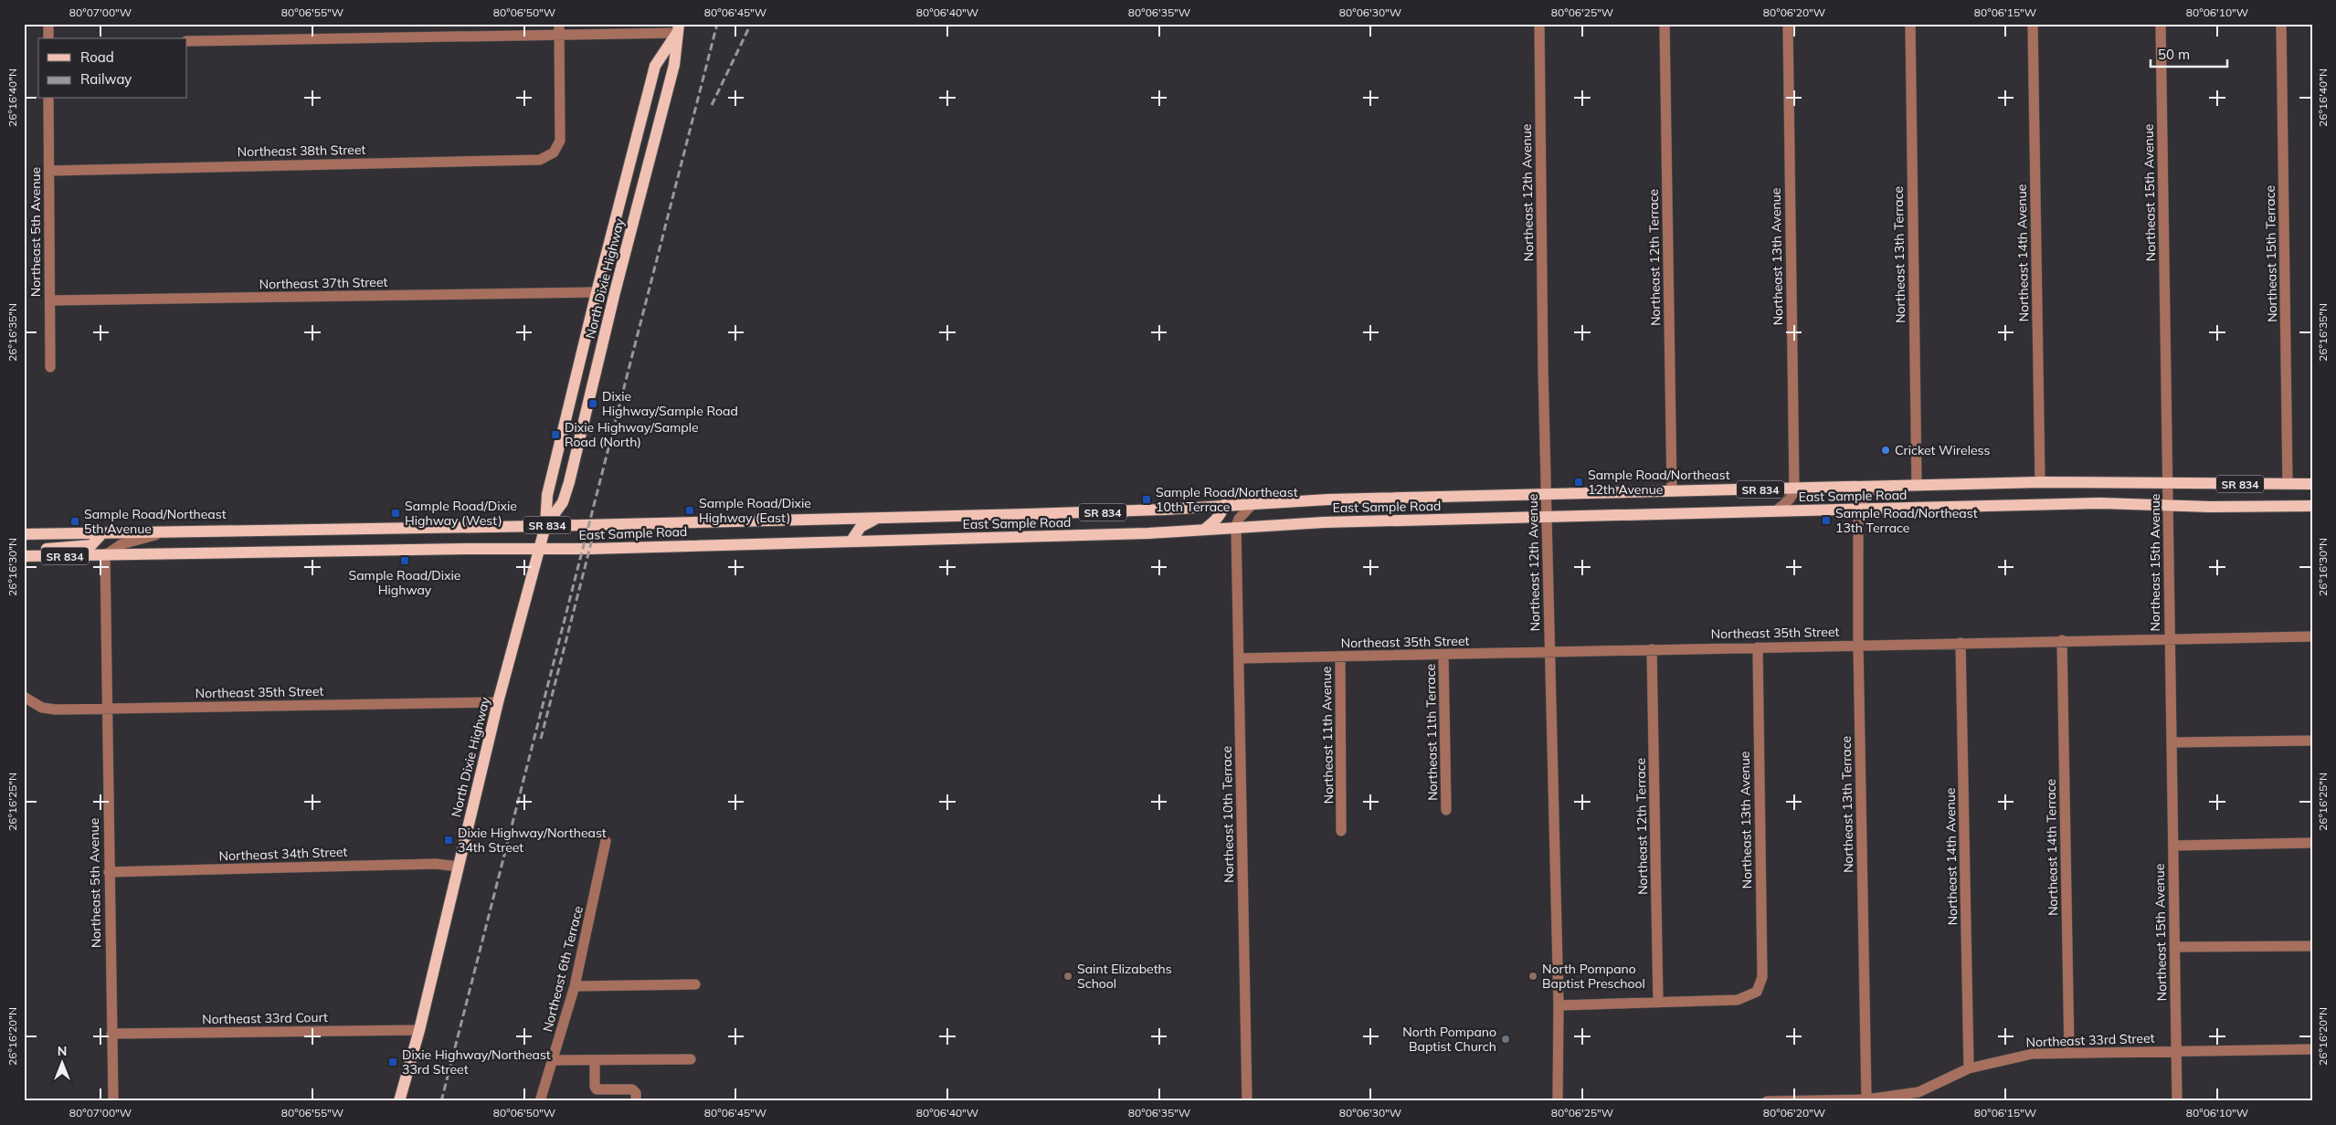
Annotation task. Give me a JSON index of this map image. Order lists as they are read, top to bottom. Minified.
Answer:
{"streets":{"main road":["North Dixie Highway","SR 834","East Sample Road"],"street":["Northeast 38th Street","Northeast 12th Avenue","Northeast 15th Avenue","Northeast 5th Avenue","Northeast 14th Avenue","Northeast 15th Terrace","Northeast 13th Terrace","Northeast 13th Avenue","Northeast 12th Terrace","Northeast 37th Street","Northeast 35th Street","Northeast 11th Terrace","Northeast 11th Avenue","Northeast 10th Terrace","Northeast 14th Terrace","Northeast 34th Street","Northeast 6th Terrace","Northeast 33rd Court","Northeast 33rd Street"]},"crossings":[["Northeast 38th Street","Northeast 5th Avenue"],["Northeast 12th Avenue","East Sample Road"],["Northeast 12th Avenue","Northeast 35th Street"],["Northeast 15th Avenue","East Sample Road"],["Northeast 15th Avenue","Northeast 35th Street"],["Northeast 15th Avenue","Northeast 33rd Street"],["Northeast 5th Avenue","Northeast 37th Street"],["Northeast 5th Avenue","East Sample Road"],["Northeast 5th Avenue","Northeast 35th Street"],["Northeast 5th Avenue","Northeast 34th Street"],["Northeast 5th Avenue","Northeast 33rd Court"],["Northeast 14th Avenue","East Sample Road"],["Northeast 14th Avenue","Northeast 35th Street"],["Northeast 14th Avenue","Northeast 33rd Street"],["Northeast 15th Terrace","East Sample Road"],["Northeast 13th Terrace","East Sample Road"],["Northeast 13th Terrace","Northeast 35th Street"],["Northeast 13th Terrace","Northeast 33rd Street"],["Northeast 13th Avenue","Northeast 12th Terrace"],["Northeast 13th Avenue","East Sample Road"],["Northeast 13th Avenue","Northeast 35th Street"],["Northeast 12th Terrace","East Sample Road"],["Northeast 12th Terrace","Northeast 35th Street"],["North Dixie Highway","Northeast 37th Street"],["North Dixie Highway","East Sample Road"],["North Dixie Highway","Northeast 35th Street"],["North Dixie Highway","Northeast 34th Street"],["North Dixie Highway","Northeast 33rd Court"],["East Sample Road","Northeast 10th Terrace"],["Northeast 35th Street","Northeast 11th Terrace"],["Northeast 35th Street","Northeast 11th Avenue"],["Northeast 35th Street","Northeast 10th Terrace"],["Northeast 35th Street","Northeast 14th Terrace"],["Northeast 14th Terrace","Northeast 33rd Street"]],"places":{"transit":["Dixie Highway/Sample Road","Dixie Highway/Sample Road (North)","Sample Road/Northeast 12th Avenue","Sample Road/Northeast 10th Terrace","Sample Road/Dixie Highway (East)","Sample Road/Dixie Highway (West)","Sample Road/Northeast 13th Terrace","Sample Road/Northeast 5th Avenue","Sample Road/Dixie Highway","Dixie Highway/Northeast 34th Street","Dixie Highway/Northeast 33rd Street"],"other":["Cricket Wireless","Saint Elizabeths School","North Pompano Baptist Preschool","North Pompano Baptist Church"]},"legend":["Road","Railway"],"scale_bar":"50 m","north":"top","coordinates":["80°07'00\"W","80°06'55\"W","80°06'50\"W","80°06'45\"W","80°06'40\"W","80°06'35\"W","80°06'30\"W","80°06'25\"W","80°06'20\"W","80°06'15\"W","80°06'10\"W","26°16'40\"N","26°16'35\"N","26°16'30\"N","26°16'25\"N","26°16'20\"N"]}
